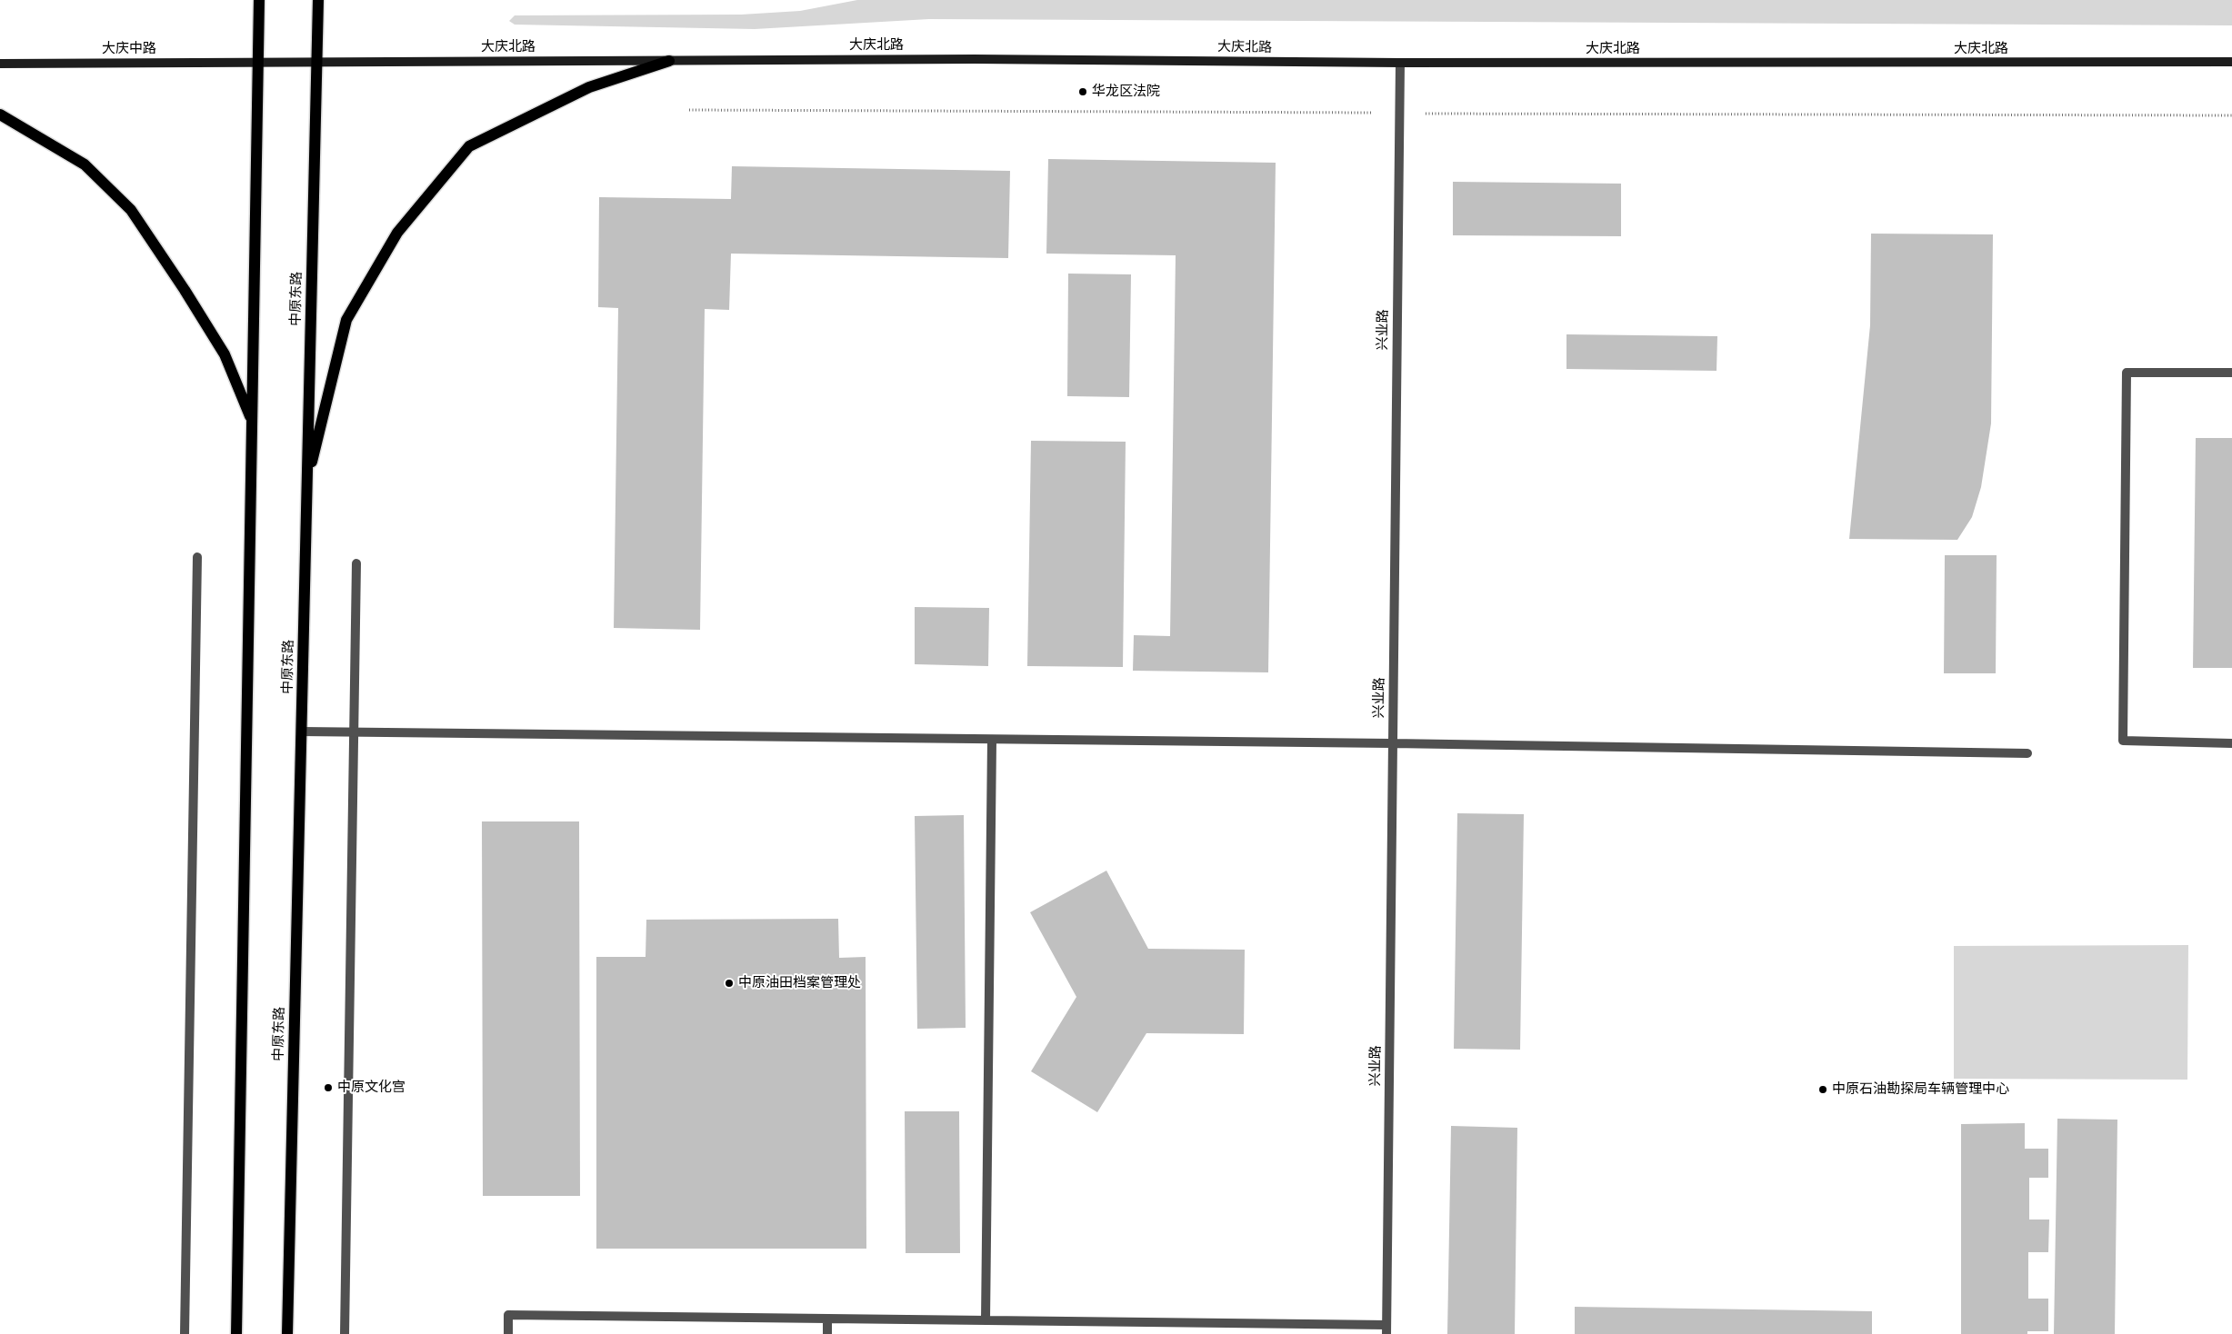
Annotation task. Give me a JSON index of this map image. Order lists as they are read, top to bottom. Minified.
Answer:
{"streets":{"main road":["大庆北路","大庆中路","中原东路"],"street":["兴业路"]},"crossings":[["大庆北路","大庆中路"],["大庆北路","中原东路"],["大庆北路","兴业路"]],"places":["华龙区法院","中原油田档案管理处","中原文化宫","中原石油勘探局车辆管理中心"]}
